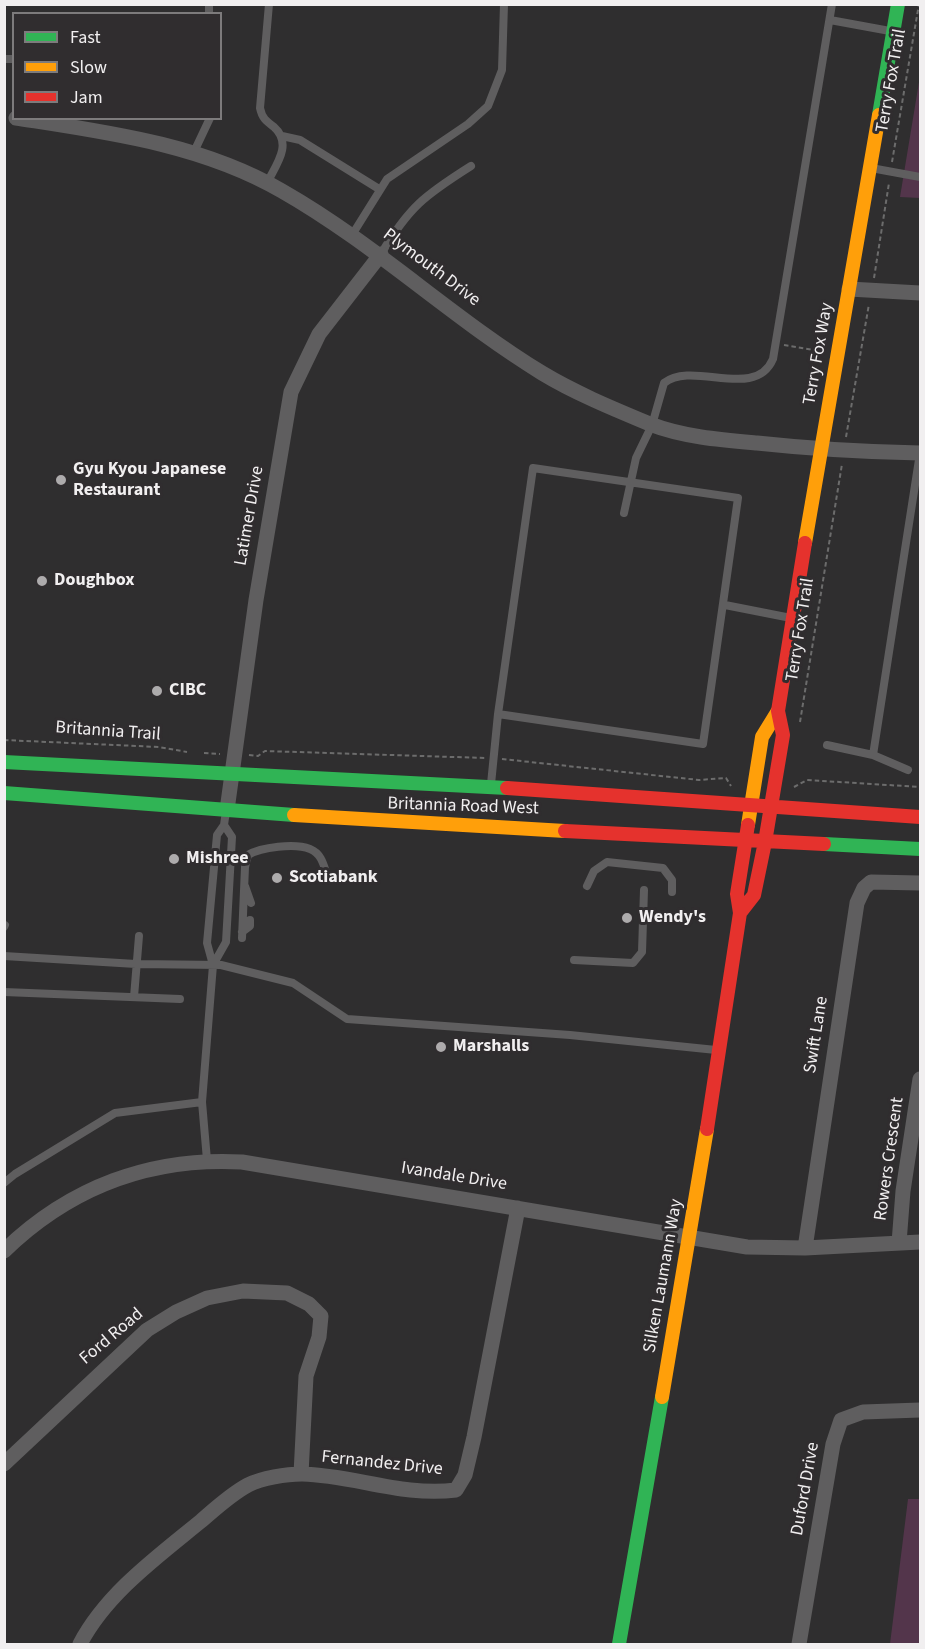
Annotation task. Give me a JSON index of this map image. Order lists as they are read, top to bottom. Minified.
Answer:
{"streets":{"street":["Plymouth Drive","Terry Fox Way","Latimer Drive","Britannia Road West","Swift Lane","Rowers Crescent","Ivandale Drive","Silken Laumann Way","Ford Road","Fernandez Drive","Duford Drive"],"path":["Terry Fox Trail","Britannia Trail"]},"crossings":[["Plymouth Drive","Terry Fox Way"],["Plymouth Drive","Latimer Drive"],["Terry Fox Way","Britannia Road West"],["Terry Fox Way","Silken Laumann Way"],["Latimer Drive","Britannia Road West"],["Britannia Road West","Silken Laumann Way"],["Swift Lane","Ivandale Drive"],["Rowers Crescent","Ivandale Drive"],["Ivandale Drive","Silken Laumann Way"],["Ivandale Drive","Fernandez Drive"],["Ford Road","Fernandez Drive"]],"places":["Gyu Kyou Japanese Restaurant","Doughbox","CIBC","Mishree","Scotiabank","Wendy's","Marshalls"],"legend":["Fast","Slow","Jam"]}
